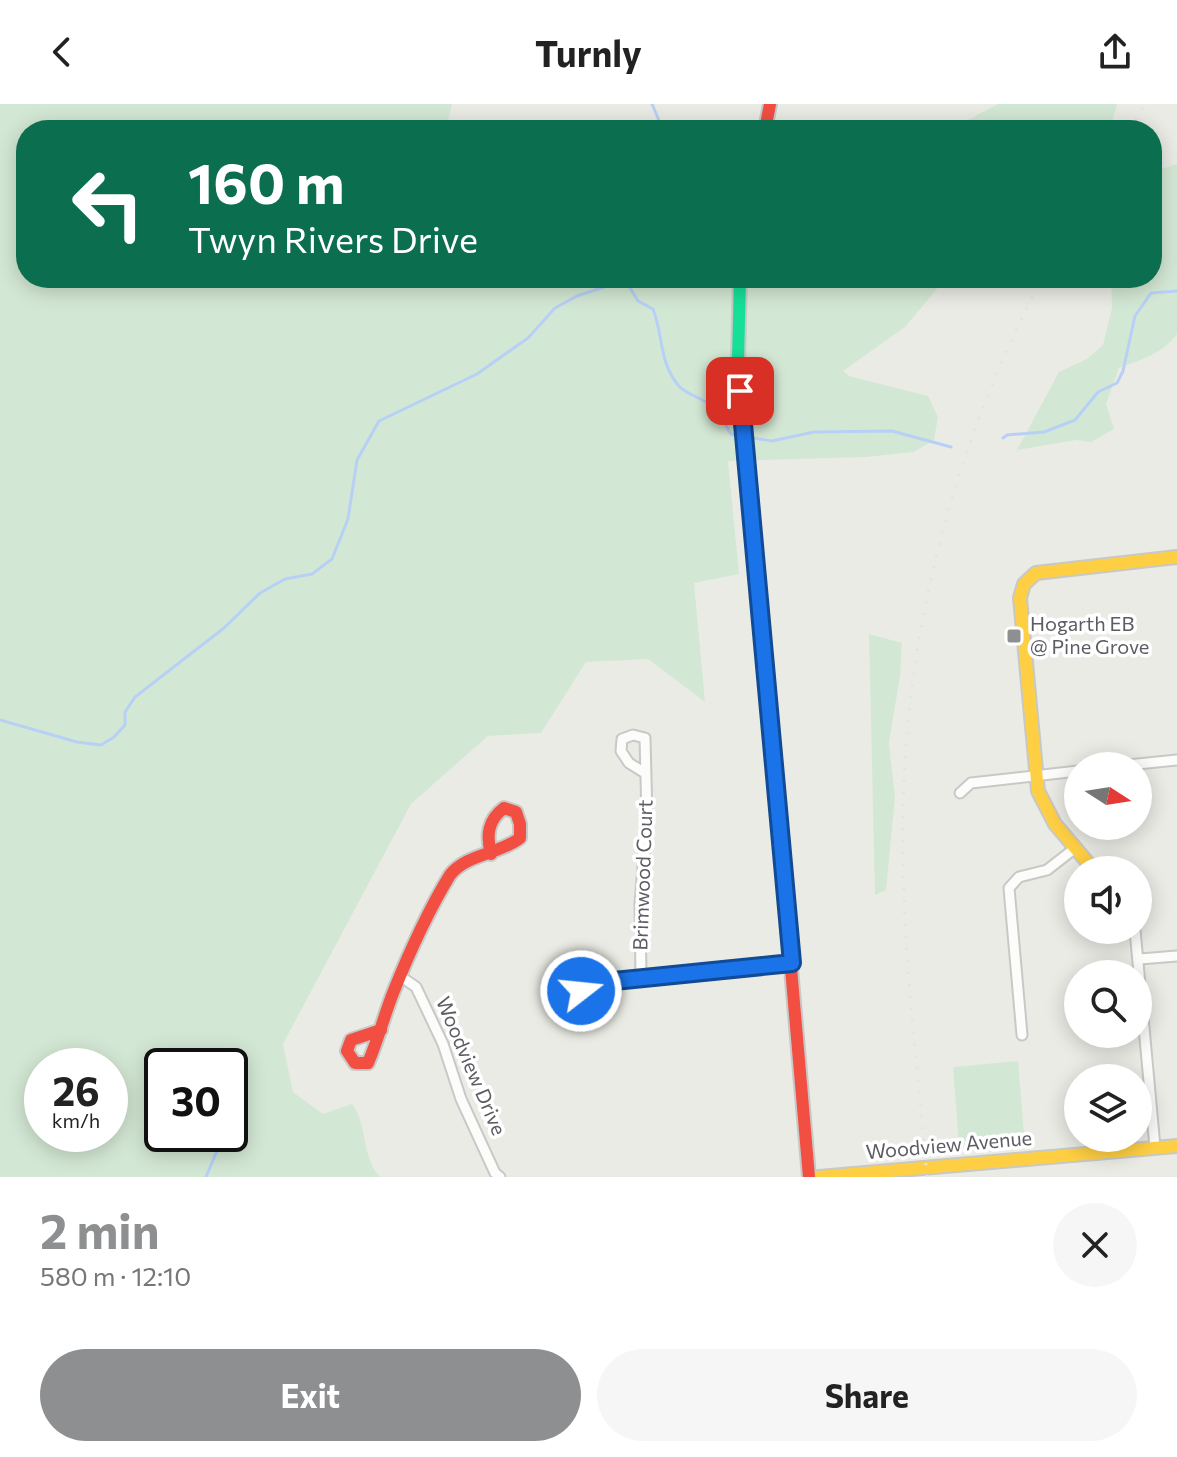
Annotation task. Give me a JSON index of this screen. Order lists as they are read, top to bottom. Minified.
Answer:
{"streets":{"street":["Brimwood Court","Woodview Drive","Woodview Avenue"]},"places":{"transit":["Hogarth EB @ Pine Grove"]},"north":"right","page":{"header":"Turnly","turn":["160 m","Twyn Rivers Drive"],"speed":"26 km/h","limit":"30","heading":["2 min","580 m · 12:10"],"buttons":["Exit","Share"]}}
